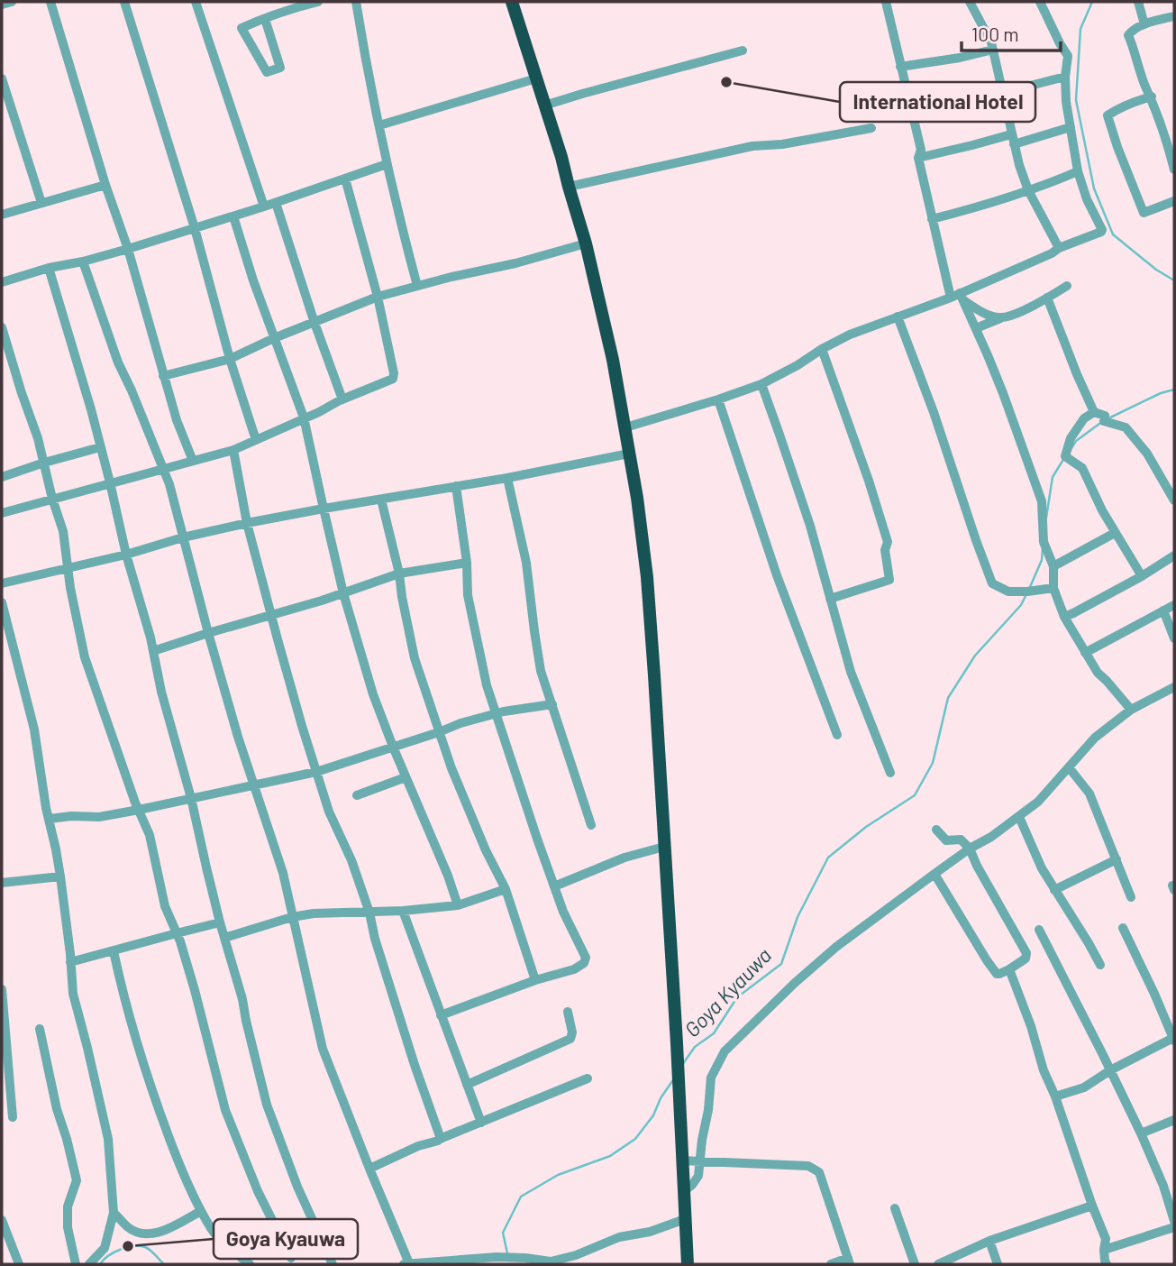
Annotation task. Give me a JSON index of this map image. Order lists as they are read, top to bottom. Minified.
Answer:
{"water":["Goya Kyauwa"],"places":["International Hotel","Goya Kyauwa"],"scale_bar":"100 m"}
